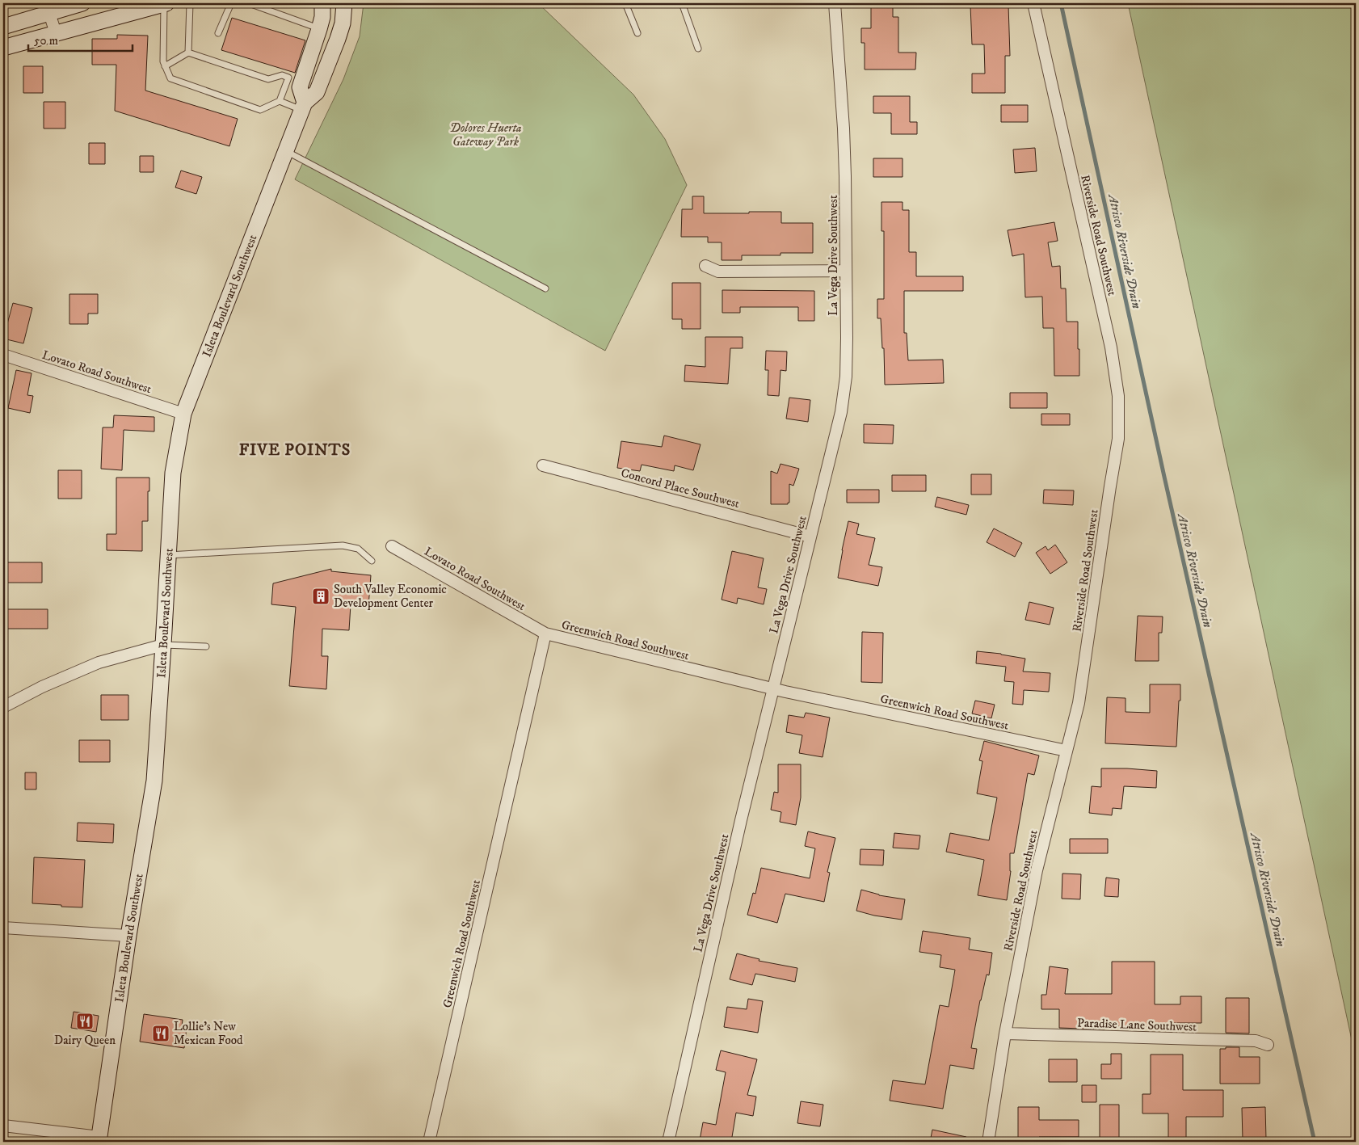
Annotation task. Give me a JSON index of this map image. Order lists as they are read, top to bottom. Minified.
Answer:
{"streets":{"main road":["Isleta Boulevard Southwest"],"street":["Riverside Road Southwest","La Vega Drive Southwest","Lovato Road Southwest","Concord Place Southwest","Greenwich Road Southwest","Paradise Lane Southwest"]},"crossings":[["Riverside Road Southwest","Greenwich Road Southwest"],["Riverside Road Southwest","Paradise Lane Southwest"],["La Vega Drive Southwest","Concord Place Southwest"],["La Vega Drive Southwest","Greenwich Road Southwest"],["Isleta Boulevard Southwest","Lovato Road Southwest"],["Lovato Road Southwest","Greenwich Road Southwest"]],"districts":["FIVE POINTS"],"water":["Atrisco Riverside Drain"],"parks":["Dolores Huerta Gateway Park"],"places":{"building":["South Valley Economic Development Center"],"restaurant":["Dairy Queen","Lollie's New Mexican Food"]},"scale_bar":"50 m"}
